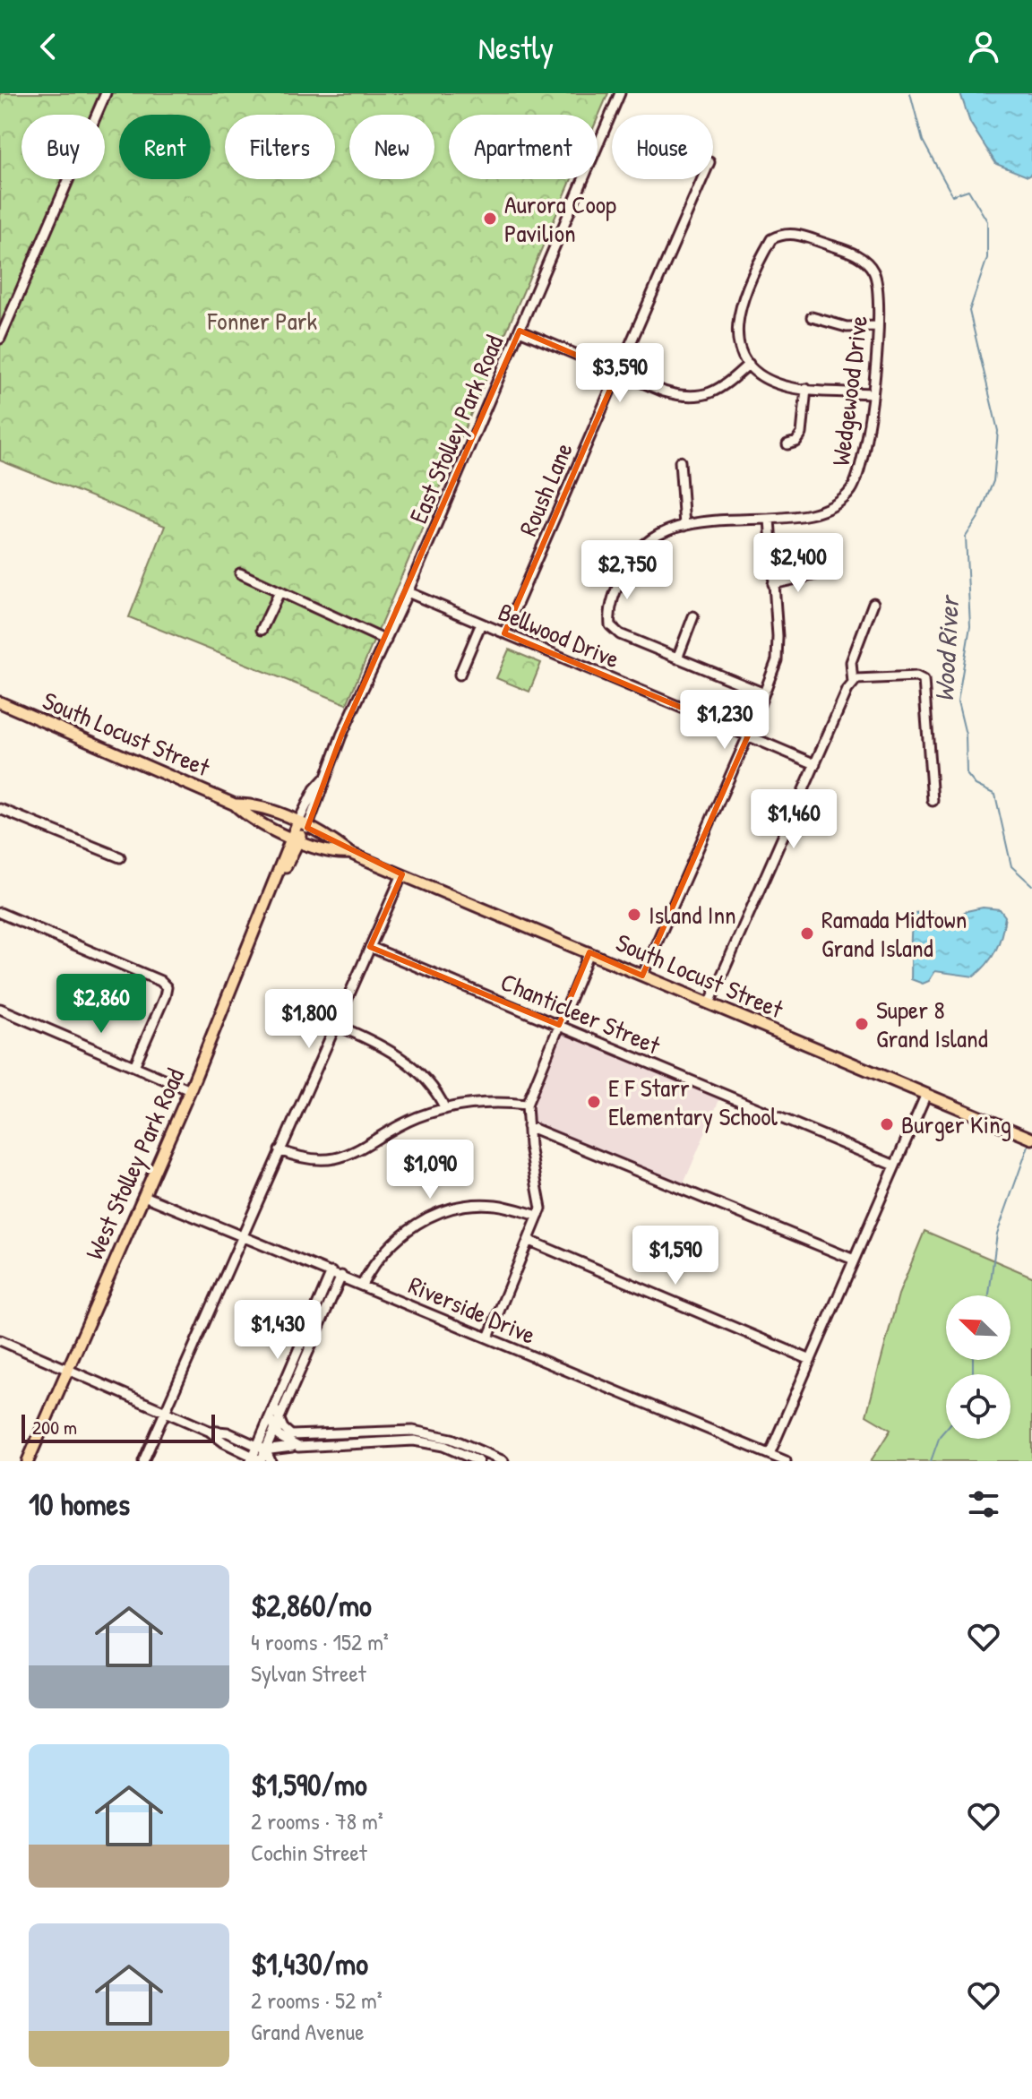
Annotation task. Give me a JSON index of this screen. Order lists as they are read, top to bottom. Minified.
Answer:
{"streets":{"main road":["South Locust Street","West Stolley Park Road"],"street":["Wedgewood Drive","East Stolley Park Road","Roush Lane","Bellwood Drive","Chanticleer Street","Riverside Drive"]},"crossings":[["East Stolley Park Road","Bellwood Drive"],["East Stolley Park Road","South Locust Street"],["East Stolley Park Road","West Stolley Park Road"],["Roush Lane","Bellwood Drive"],["South Locust Street","West Stolley Park Road"],["West Stolley Park Road","Riverside Drive"]],"water":["Wood River"],"parks":["Fonner Park"],"places":["Aurora Coop Pavilion","Island Inn","Ramada Midtown Grand Island","Super 8 Grand Island","E F Starr Elementary School","Burger King"],"scale_bar":"200 m","north":"top left","page":{"header":"Nestly","chip":["Buy","Rent","Filters","New","Apartment","House"],"price":["$3,590","$2,400","$2,750","$1,230","$1,460","$2,860","$1,800","$1,090","$1,590","$1,430"],"scale":"200 m","heading":"10 homes","list":[{"name":"$2,860/mo","note":"4 rooms · 152 m² · Sylvan Street"},{"name":"$1,590/mo","note":"2 rooms · 78 m² · Cochin Street"},{"name":"$1,430/mo","note":"2 rooms · 52 m² · Grand Avenue"}]}}
